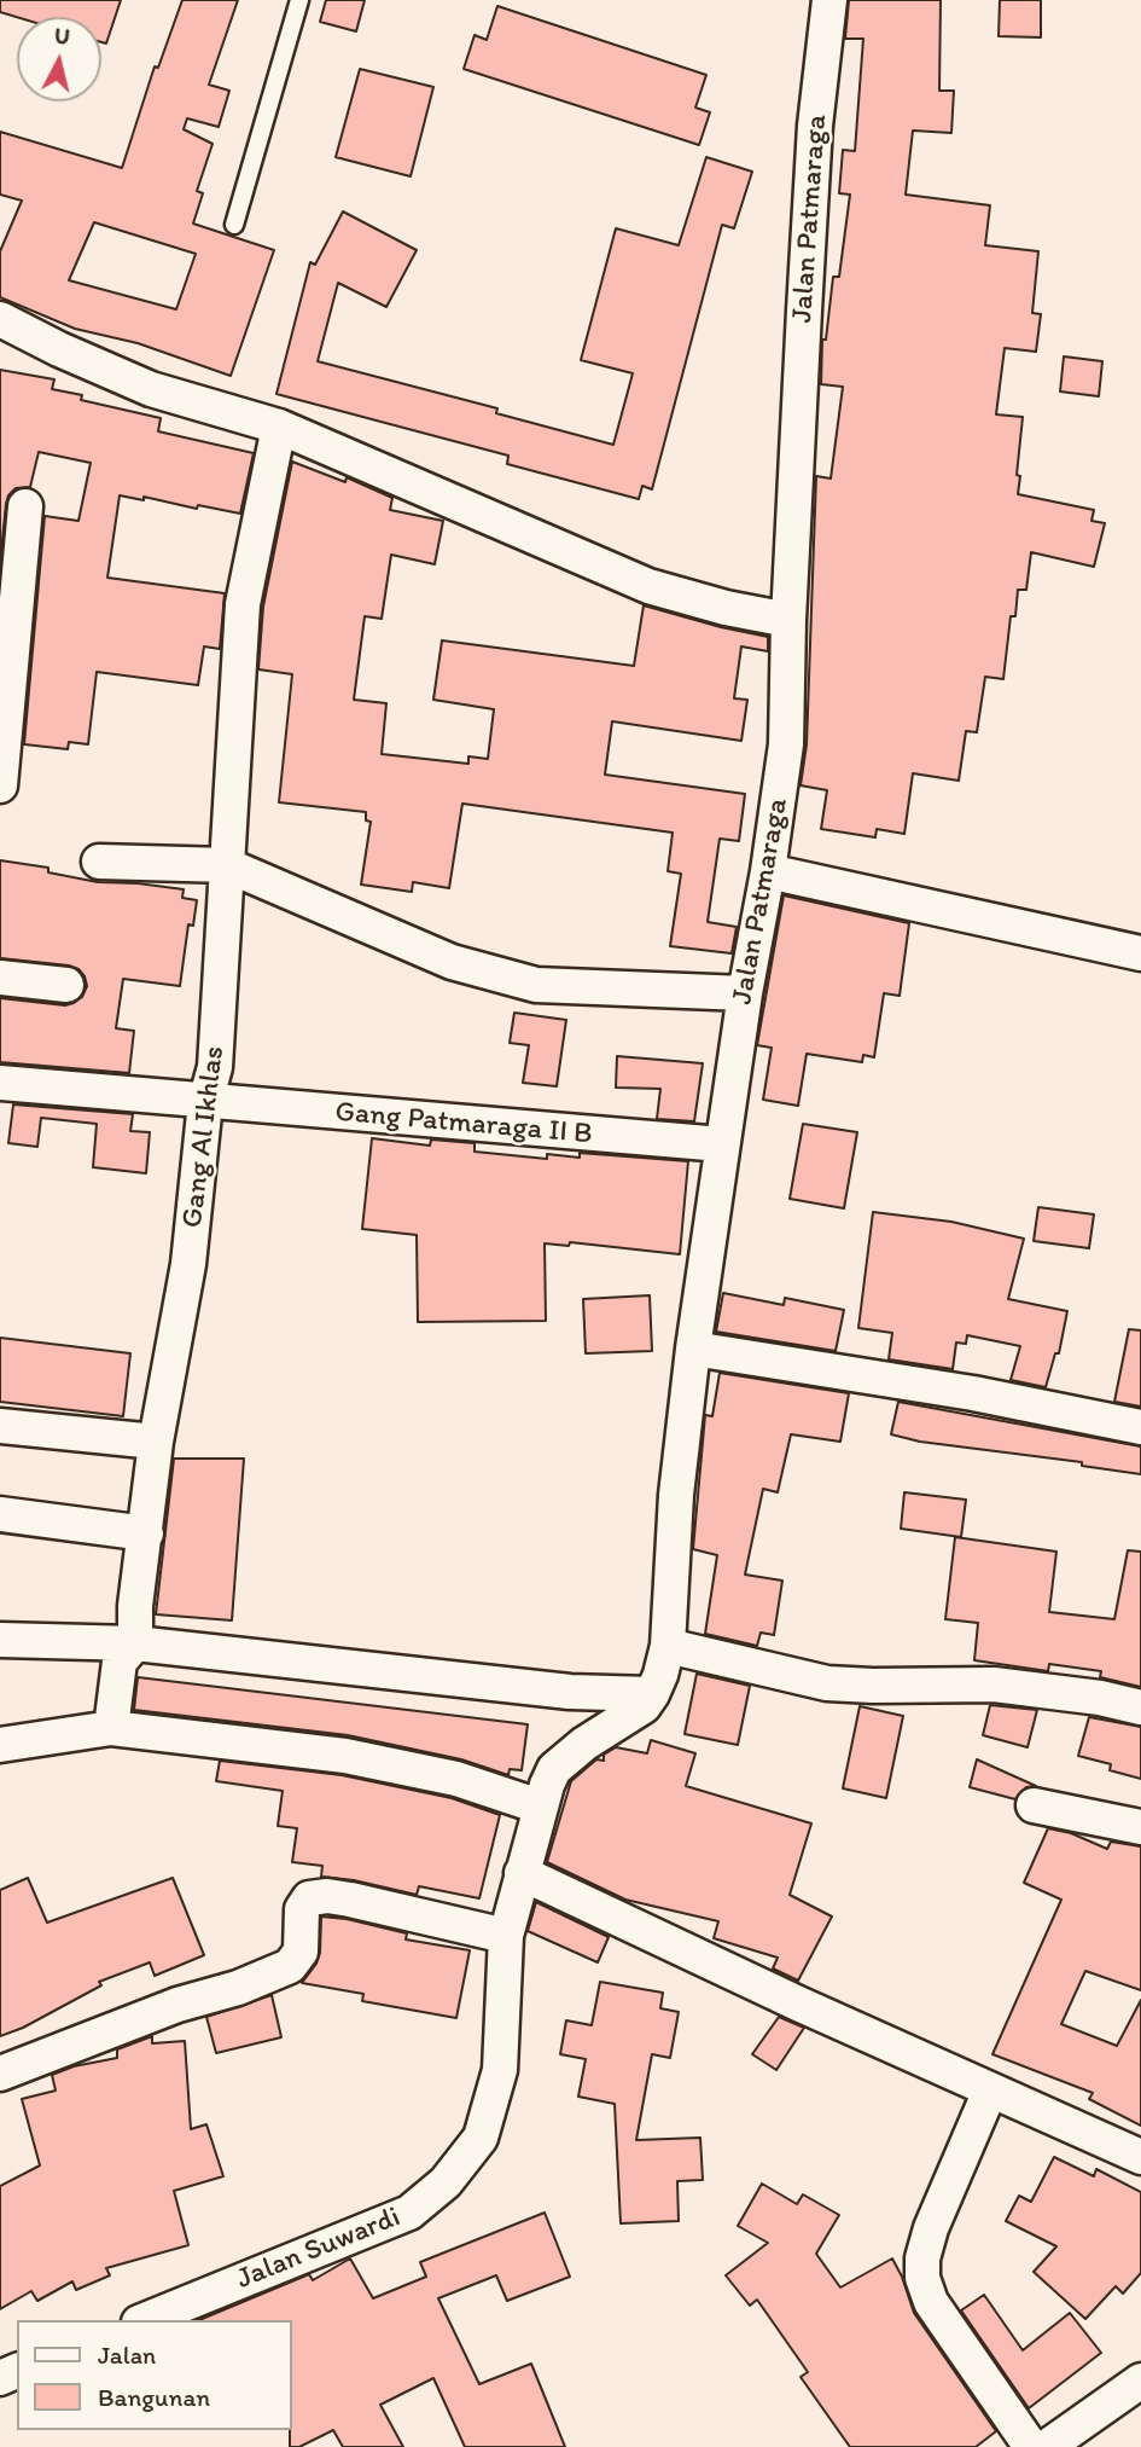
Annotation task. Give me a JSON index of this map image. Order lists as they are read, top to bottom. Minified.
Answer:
{"streets":{"street":["Jalan Patmaraga","Gang Patmaraga II B","Gang Al Ikhlas","Jalan Suwardi"]},"crossings":[["Jalan Patmaraga","Gang Patmaraga II B"],["Gang Patmaraga II B","Gang Al Ikhlas"]],"legend":["Jalan","Bangunan"],"north":"top"}
